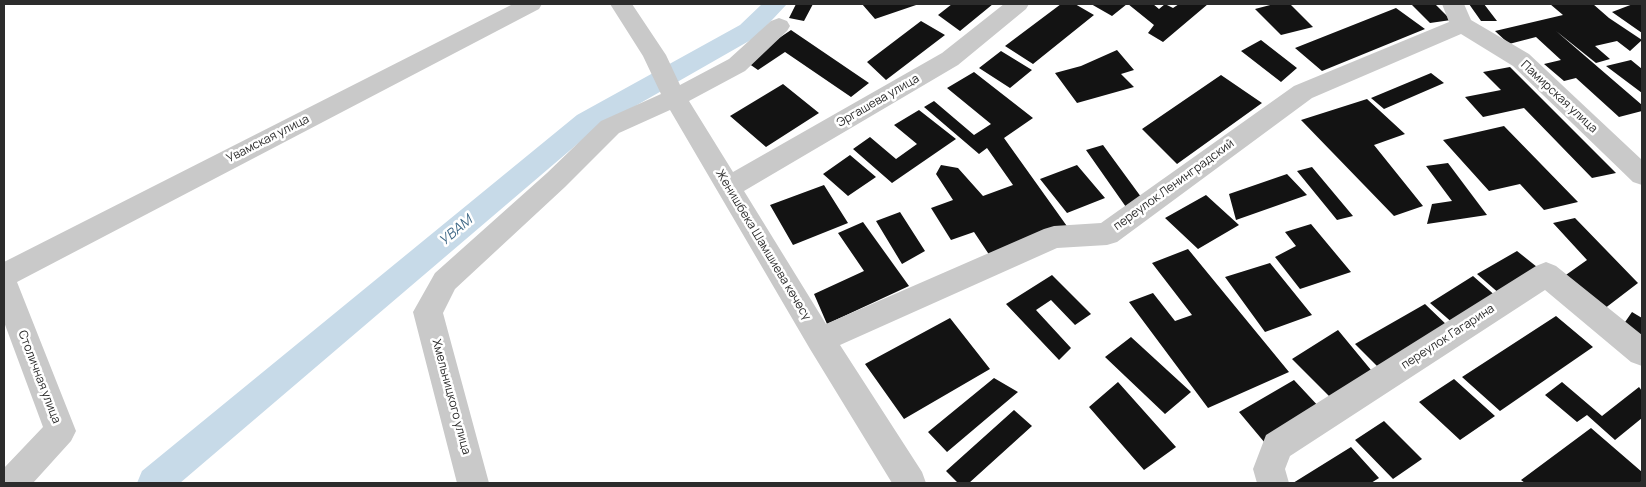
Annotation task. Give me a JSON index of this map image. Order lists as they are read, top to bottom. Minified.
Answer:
{"streets":{"street":["Памирская улица","Эргашева улица","Увамская улица","переулок Ленинградский","Женишбека Шамшиева көчөсү","переулок Гагарина","Столичная улица","Хмельницкого улица"]},"crossings":[["Памирская улица","переулок Ленинградский"],["Эргашева улица","Женишбека Шамшиева көчөсү"],["переулок Ленинградский","Женишбека Шамшиева көчөсү"],["Женишбека Шамшиева көчөсү","Хмельницкого улица"]],"water":["УВАМ"]}
